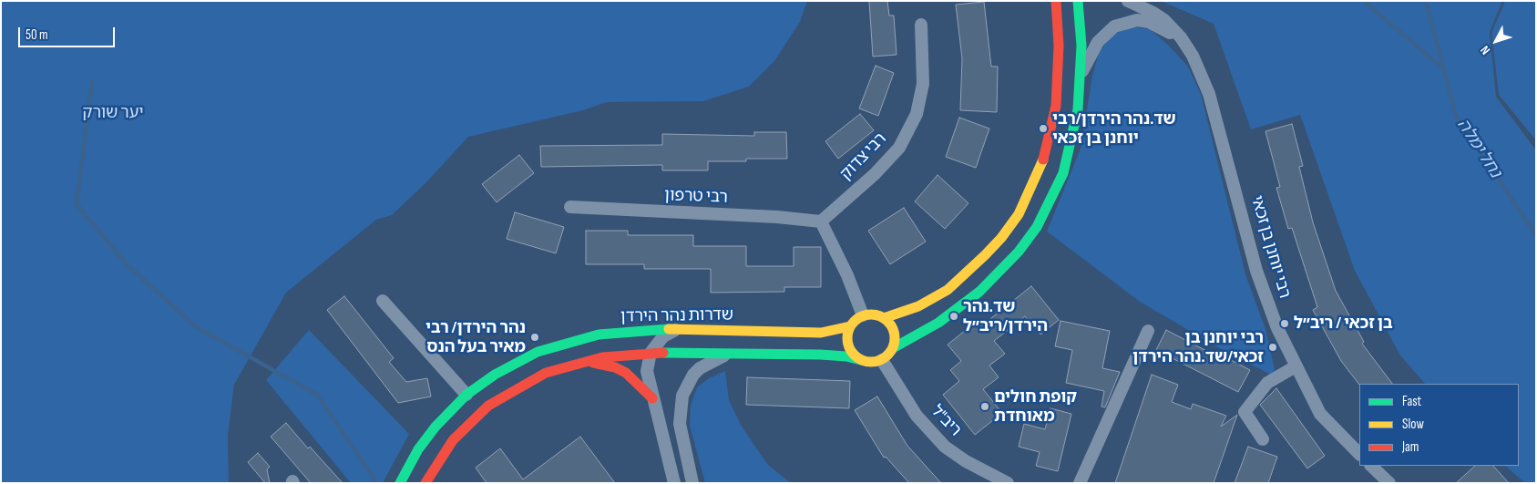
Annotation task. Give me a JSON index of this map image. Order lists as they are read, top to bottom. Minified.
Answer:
{"streets":{"main road":["שדרות נהר הירדן"],"street":["רבי צדוק","רבי טרפון","רבי יוחנן בן זכאי","ריב\"ל"]},"crossings":[["רבי צדוק","רבי טרפון"],["שדרות נהר הירדן","ריב\"ל"]],"water":["נחל ימלה"],"parks":["יער שורק"],"places":["שד.נהר הירדן/רבי יוחנן בן זכאי","שד.נהר הירדן/ריב״ל","בן זכאי / ריב״ל","נהר הירדן/ רבי מאיר בעל הנס","רבי יוחנן בן זכאי/שד.נהר הירדן","קופת חולים מאוחדת"],"legend":["Fast","Slow","Jam"],"scale_bar":"50 m","north":"bottom left"}
